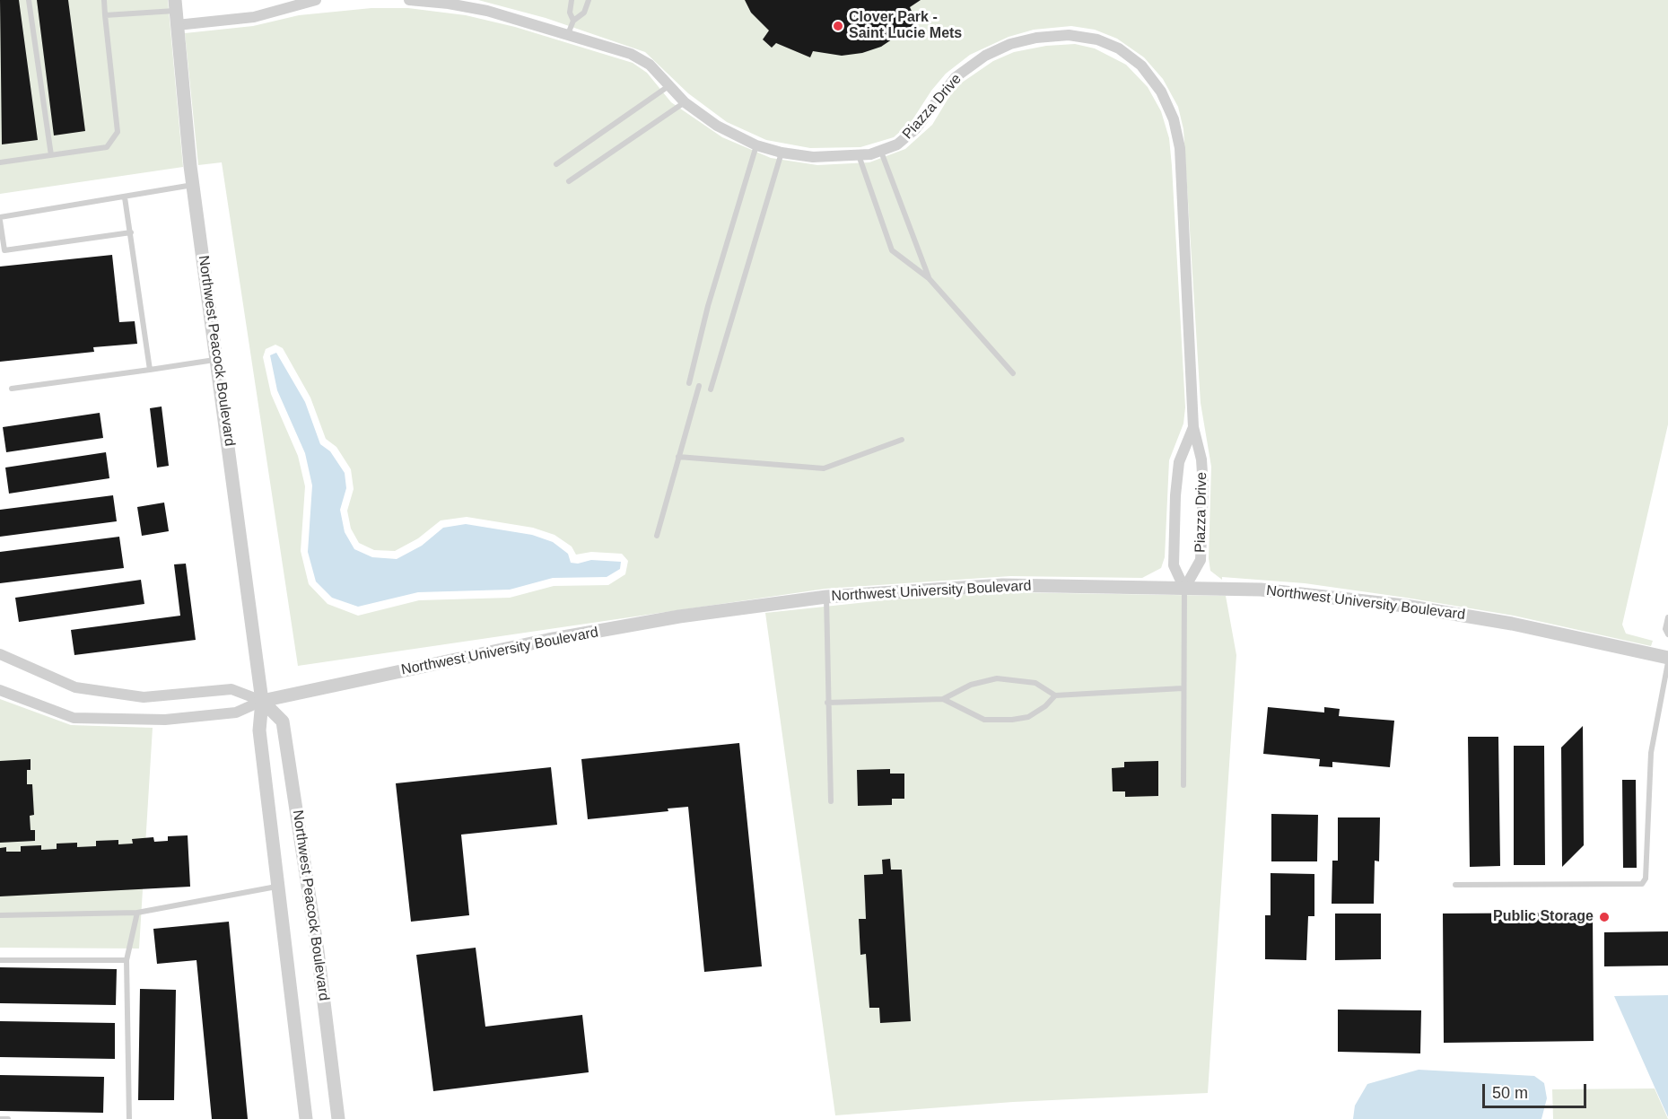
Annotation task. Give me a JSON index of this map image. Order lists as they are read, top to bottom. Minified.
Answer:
{"streets":{"street":["Piazza Drive","Northwest Peacock Boulevard","Northwest University Boulevard"]},"crossings":[["Piazza Drive","Northwest University Boulevard"],["Northwest Peacock Boulevard","Northwest University Boulevard"]],"places":["Clover Park - Saint Lucie Mets","Public Storage"],"scale_bar":"50 m"}
